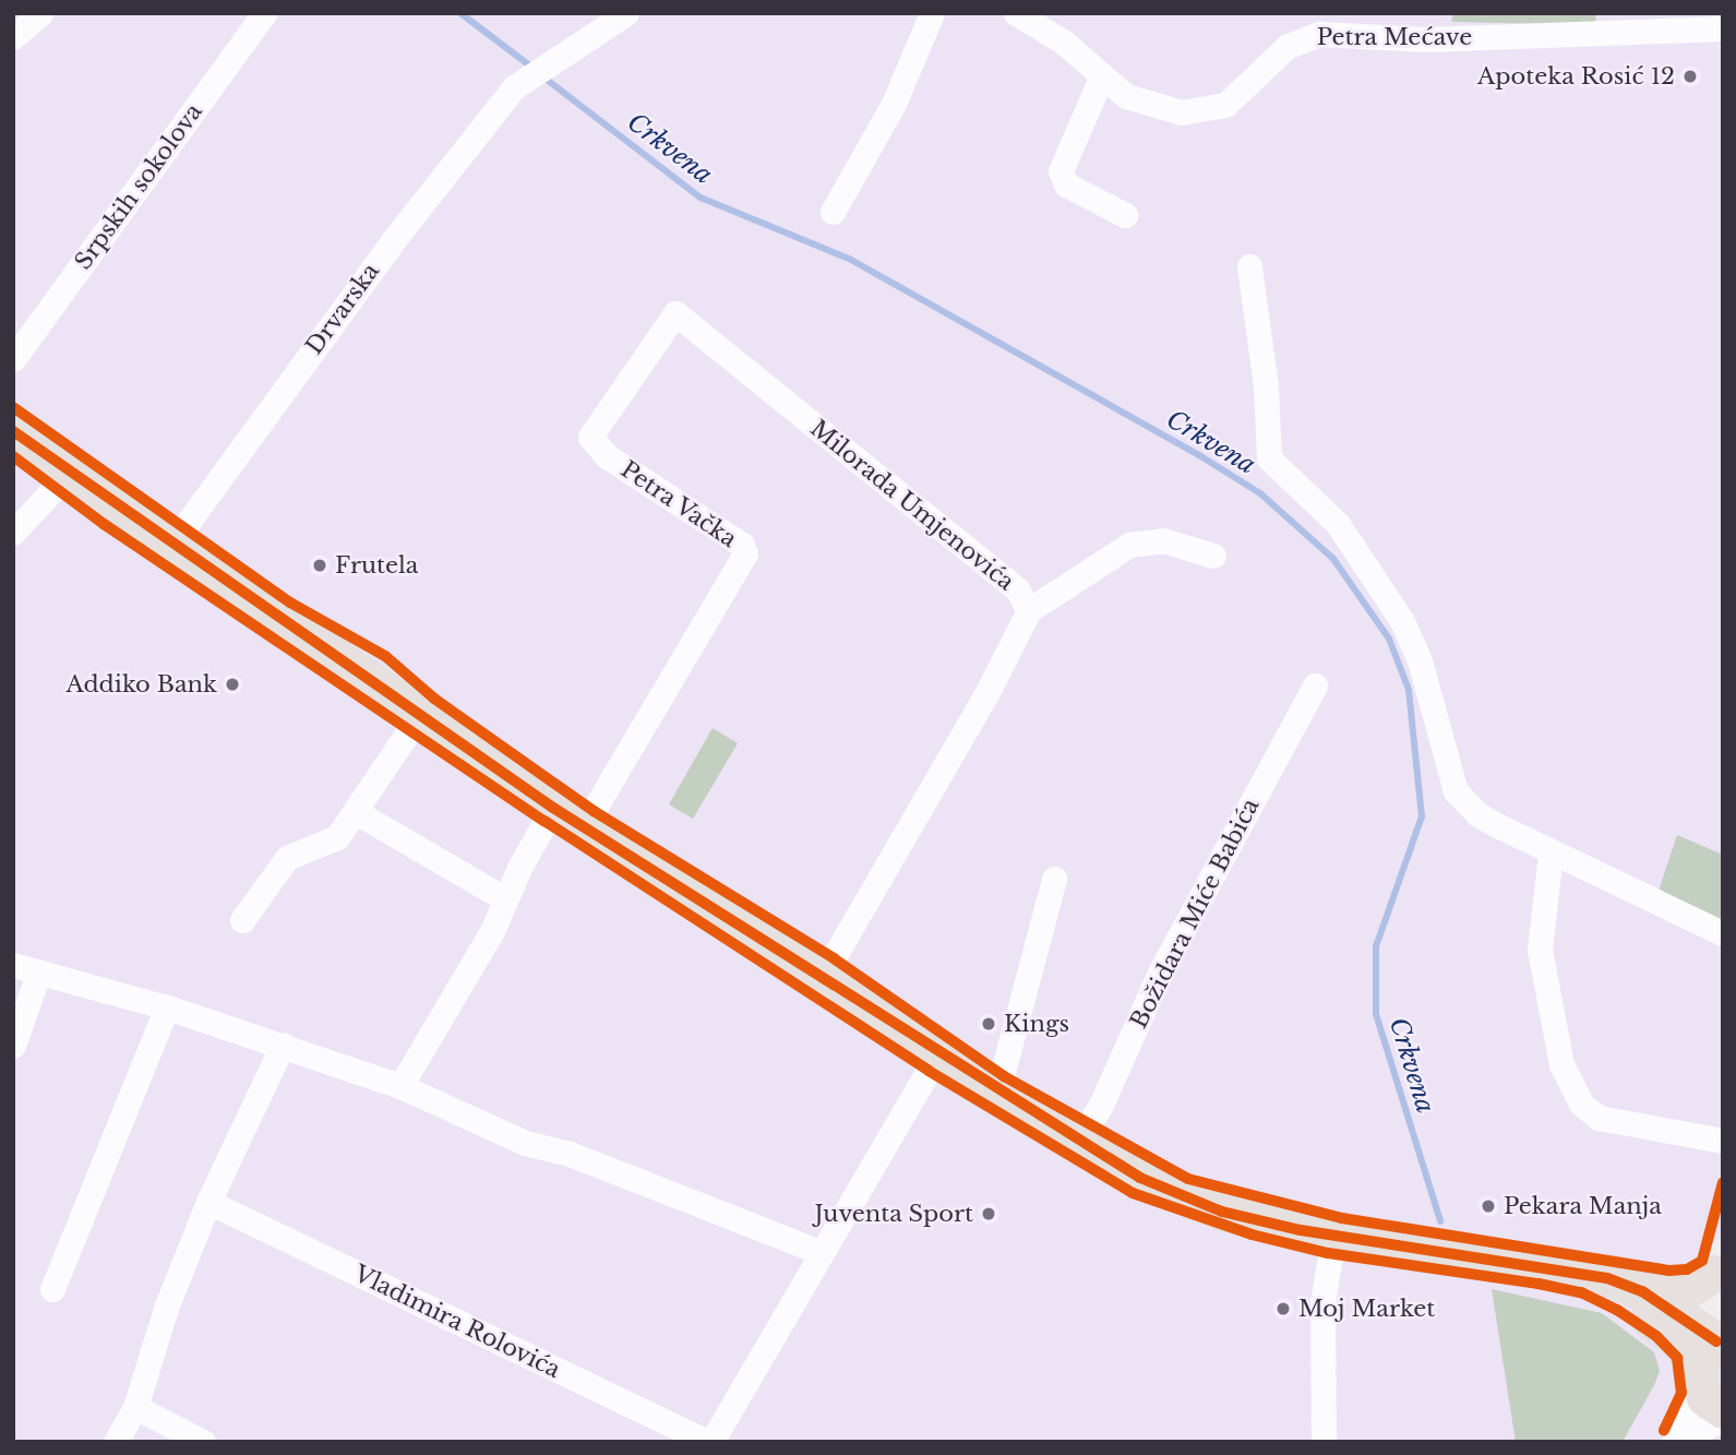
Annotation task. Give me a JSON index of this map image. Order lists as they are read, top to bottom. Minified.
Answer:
{"streets":{"street":["Petra Mećave","Srpskih sokolova","Drvarska","Petra Vačka","Milorada Umjenovića","Božidara Miće Babića","Vladimira Rolovića"]},"crossings":[["Petra Vačka","Milorada Umjenovića"]],"water":["Crkvena"],"places":["Apoteka Rosić 12","Frutela","Addiko Bank","Kings","Pekara Manja","Juventa Sport","Moj Market"]}
